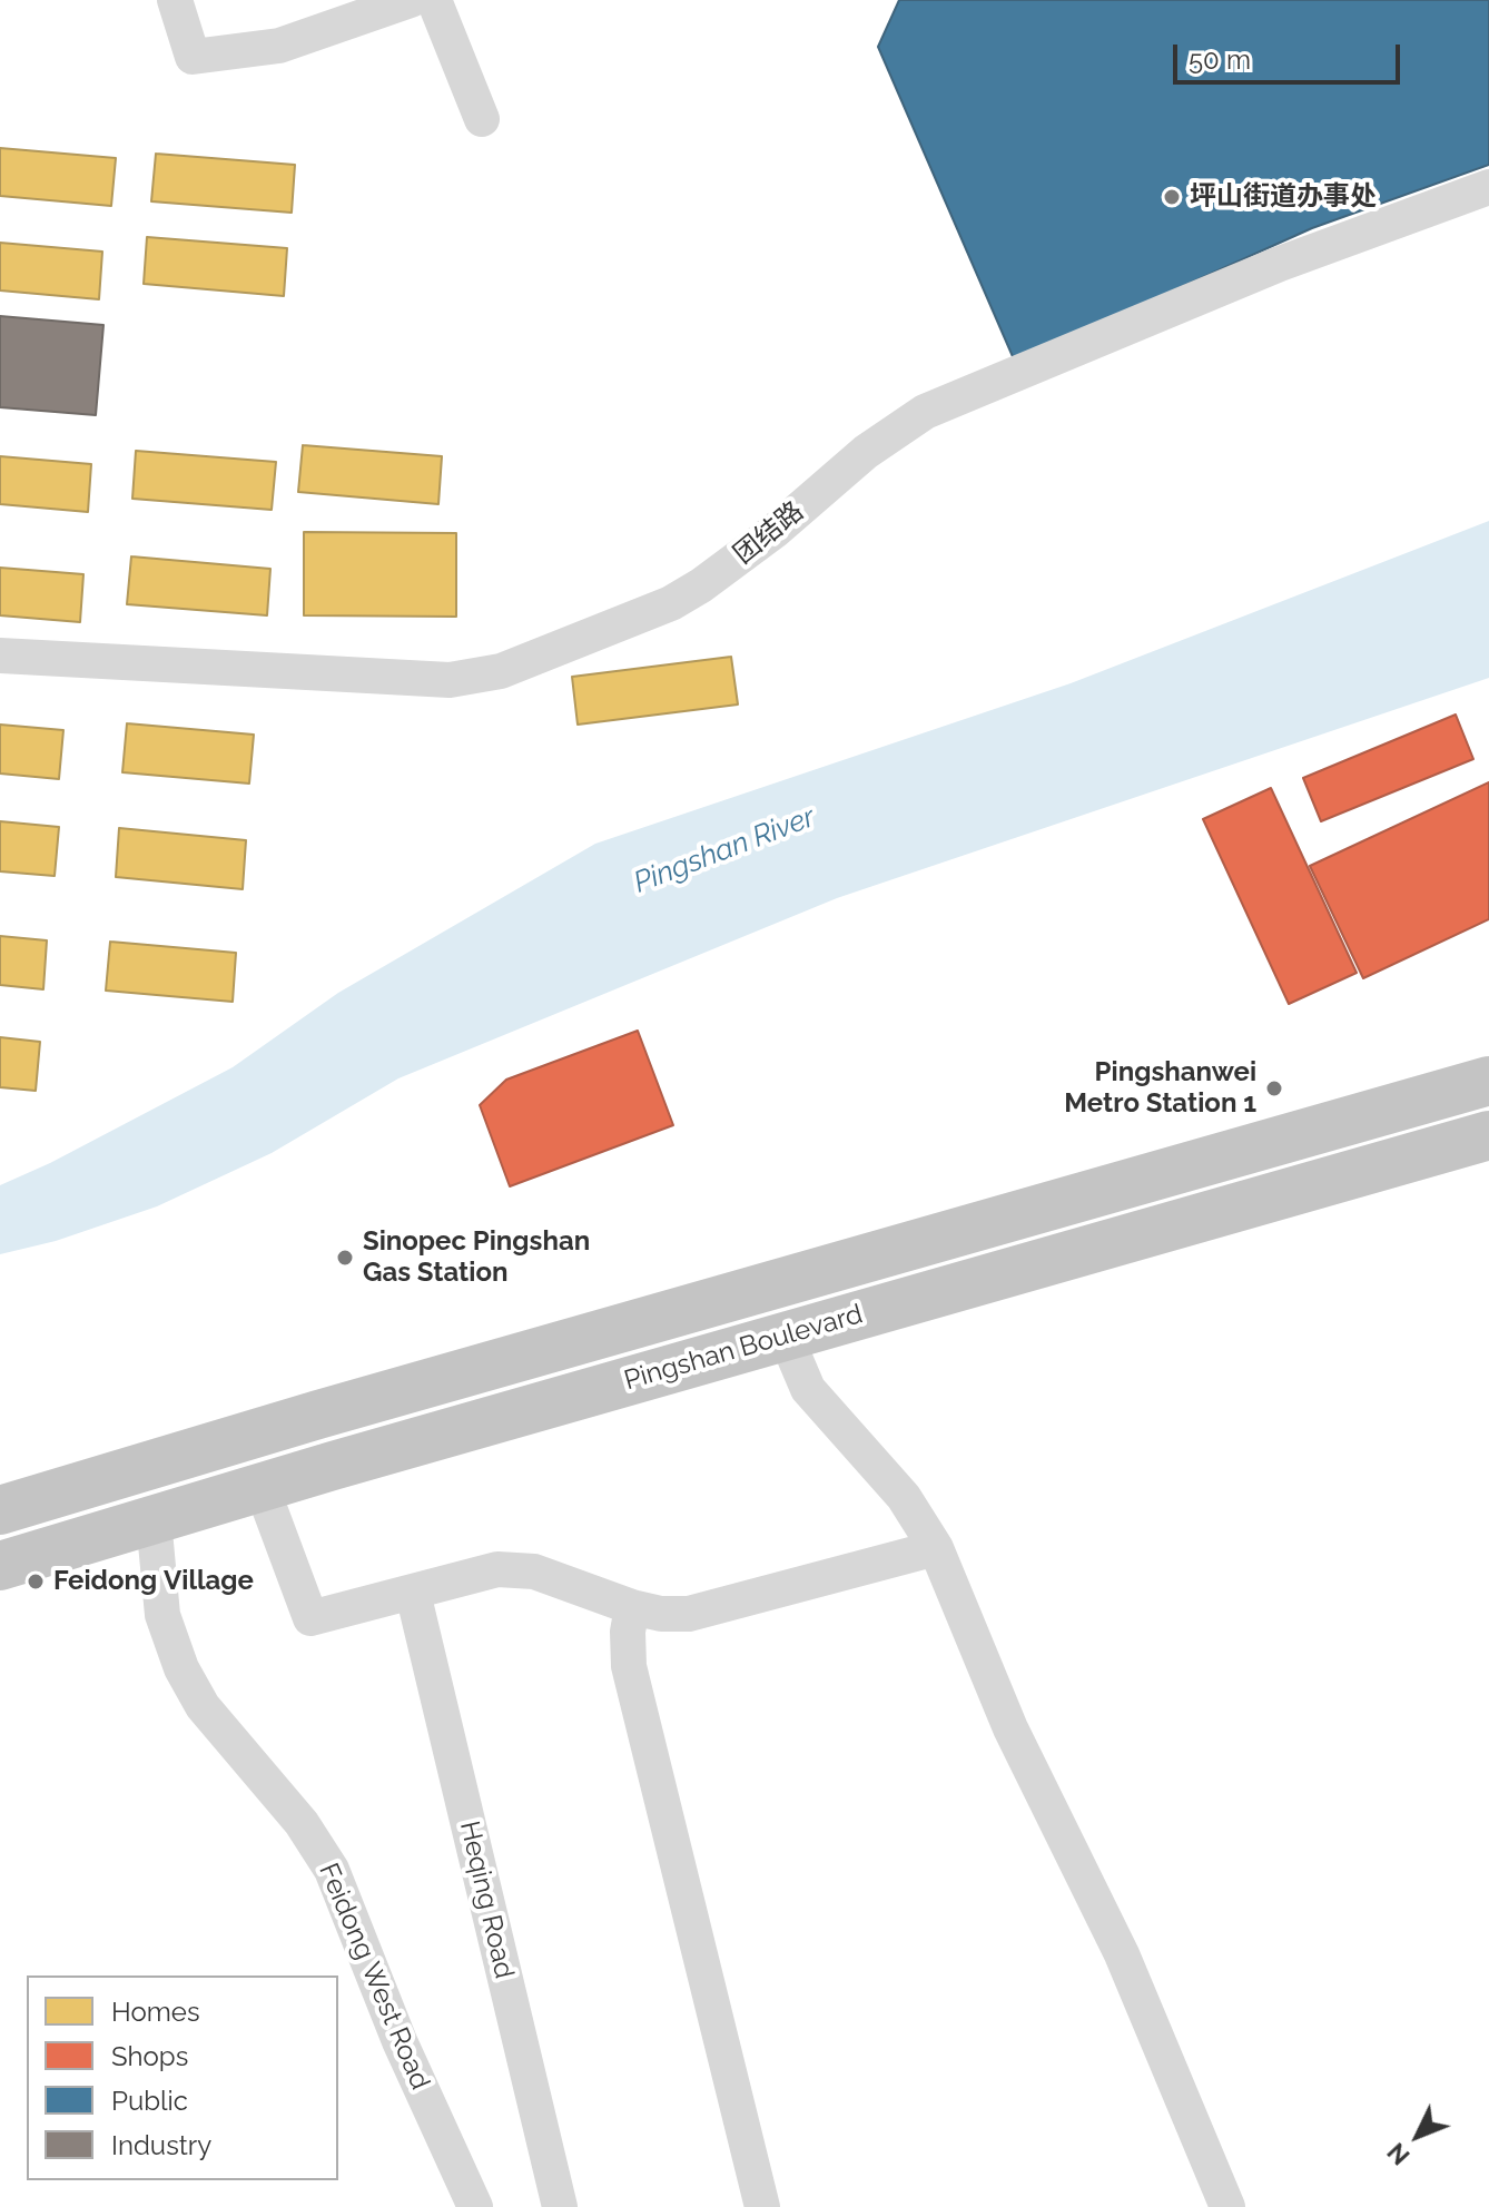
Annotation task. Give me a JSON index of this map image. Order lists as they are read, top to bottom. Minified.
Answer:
{"streets":{"highway":["Pingshan Boulevard"],"street":["团结路","Heqing Road","Feidong West Road"]},"crossings":[["Pingshan Boulevard","Feidong West Road"]],"water":["Pingshan River"],"places":["坪山街道办事处","Pingshanwei Metro Station 1","Sinopec Pingshan Gas Station","Feidong Village"],"legend":["Homes","Shops","Public","Industry"],"scale_bar":"50 m","north":"bottom left"}
